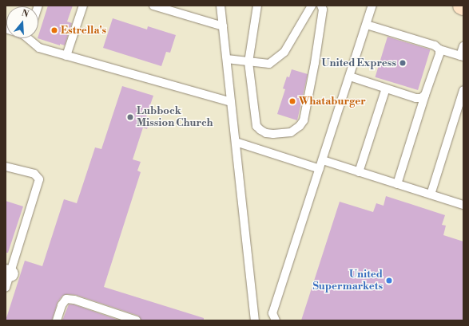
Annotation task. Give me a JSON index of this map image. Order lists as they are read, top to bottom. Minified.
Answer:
{"places":["Estrella's","United Express","Whataburger","Lubbock Mission Church","United Supermarkets"],"north":"top"}
